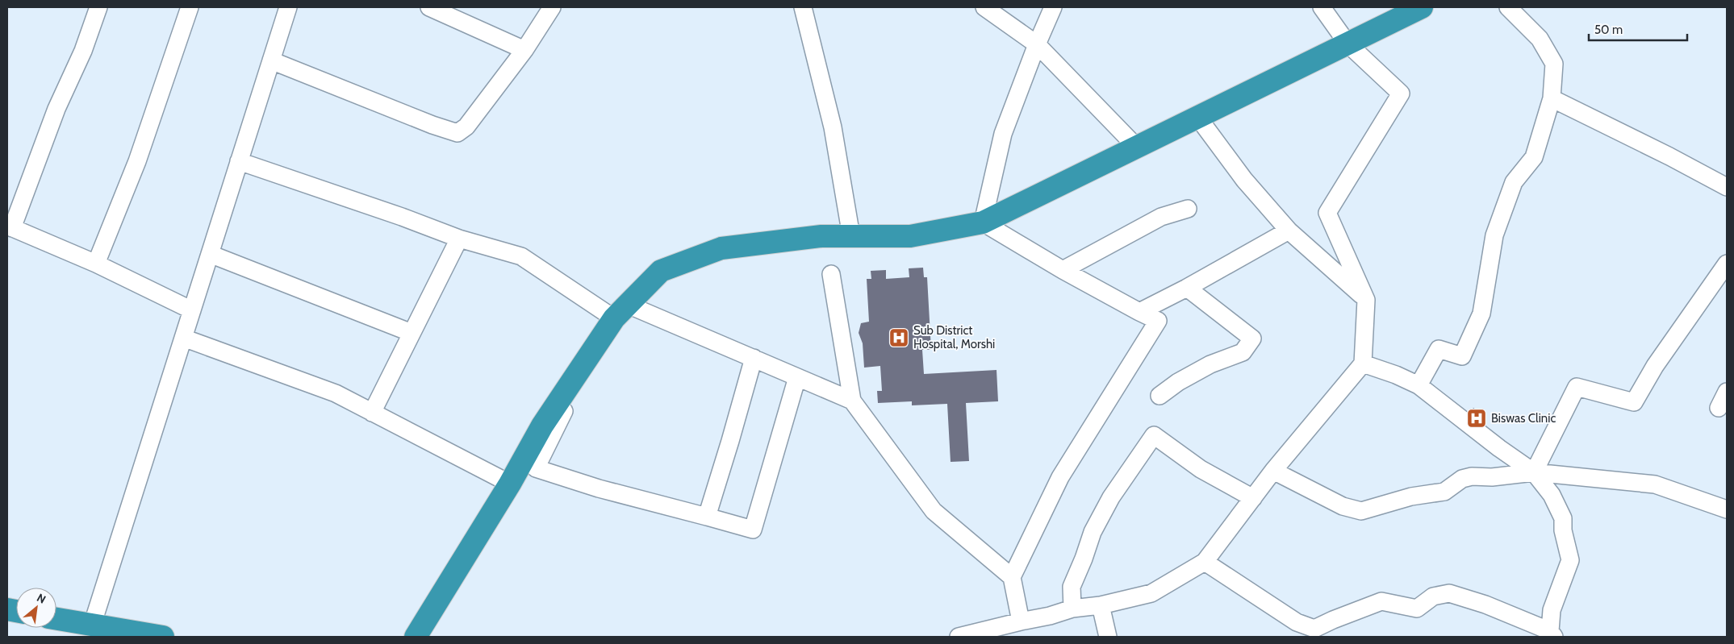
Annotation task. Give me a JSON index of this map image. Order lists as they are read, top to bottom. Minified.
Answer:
{"places":{"hospital":["Sub District Hospital, Morshi","Biswas Clinic"]},"scale_bar":"50 m","north":"top right"}
